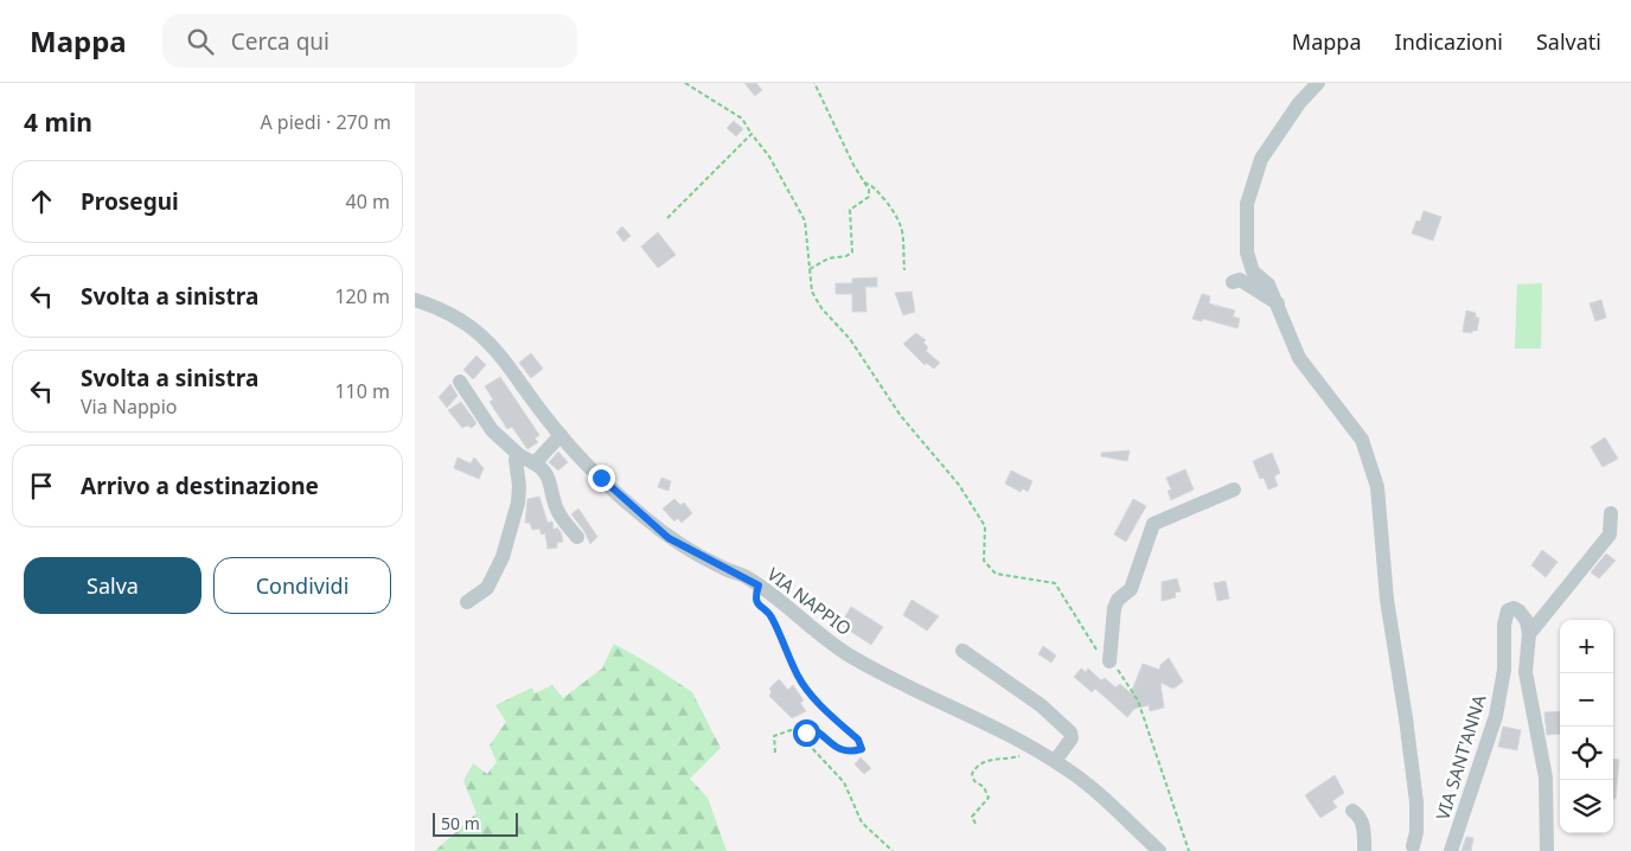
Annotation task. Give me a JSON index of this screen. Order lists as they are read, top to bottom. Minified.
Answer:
{"streets":{"street":["VIA NAPPIO","VIA SANT'ANNA"]},"scale_bar":"50 m","page":{"header":"Mappa","search":"Cerca qui","nav":["Mappa","Indicazioni","Salvati"],"heading":["4 min","A piedi · 270 m"],"list":[["Prosegui","40 m"],["Svolta a sinistra","120 m"],["Svolta a sinistra","Via Nappio","110 m"],"Arrivo a destinazione"],"buttons":["Salva","Condividi"],"map_buttons":["+","−"],"scale":"50 m"}}
